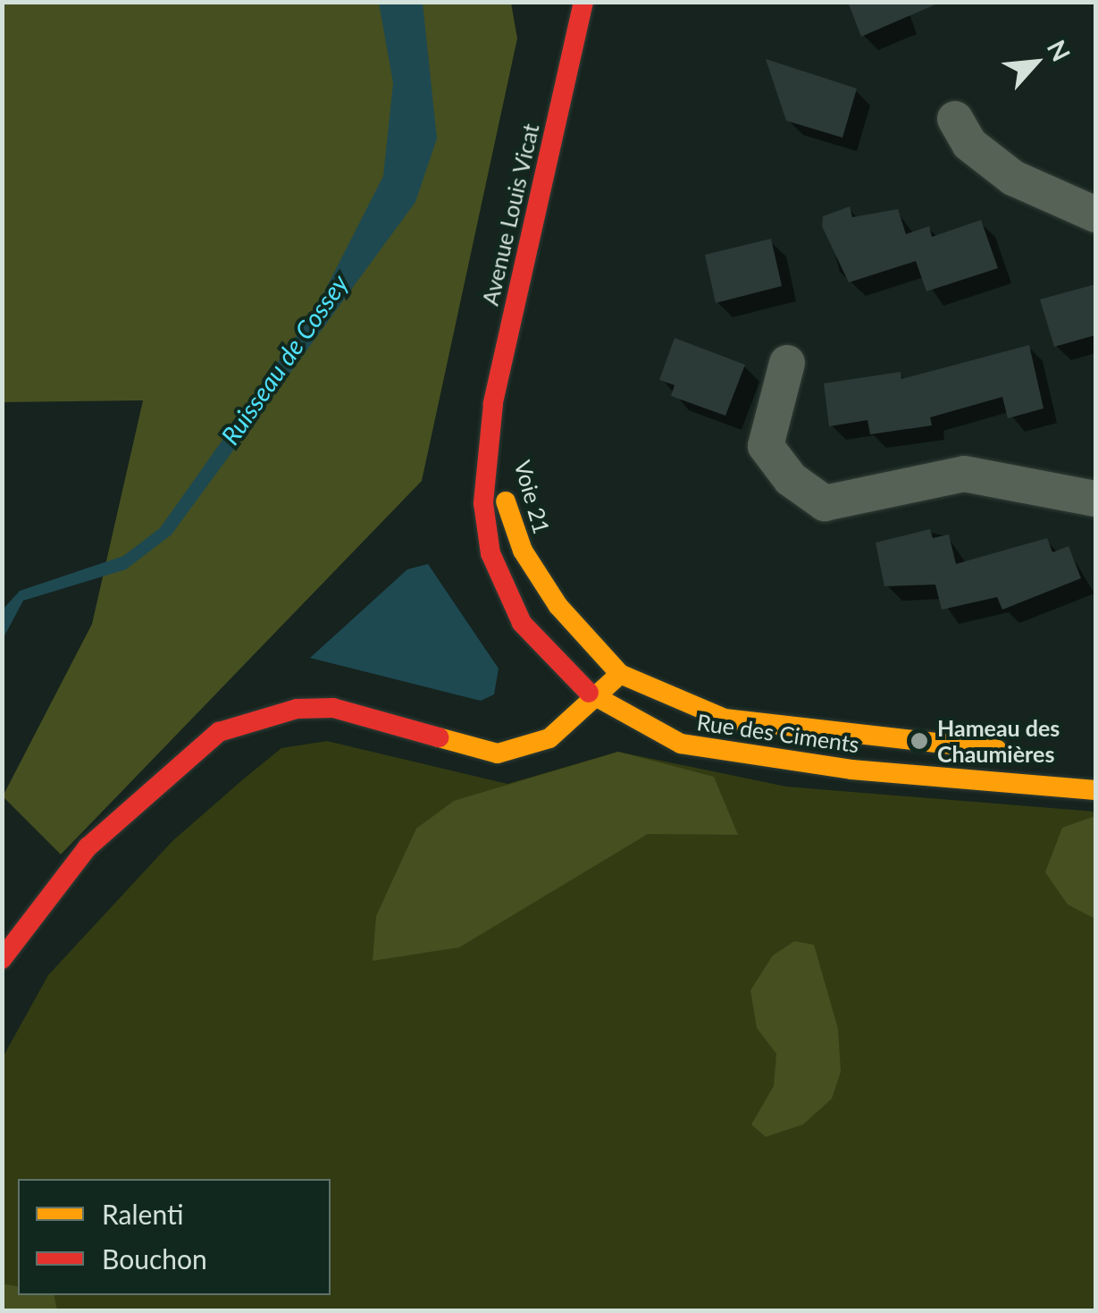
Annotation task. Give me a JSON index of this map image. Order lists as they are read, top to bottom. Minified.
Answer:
{"streets":{"main road":["Avenue Louis Vicat","Voie 21","Rue des Ciments"]},"crossings":[["Avenue Louis Vicat","Voie 21"],["Voie 21","Rue des Ciments"]],"water":["Ruisseau de Cossey"],"places":["Hameau des Chaumières"],"legend":["Ralenti","Bouchon"],"north":"top right"}
